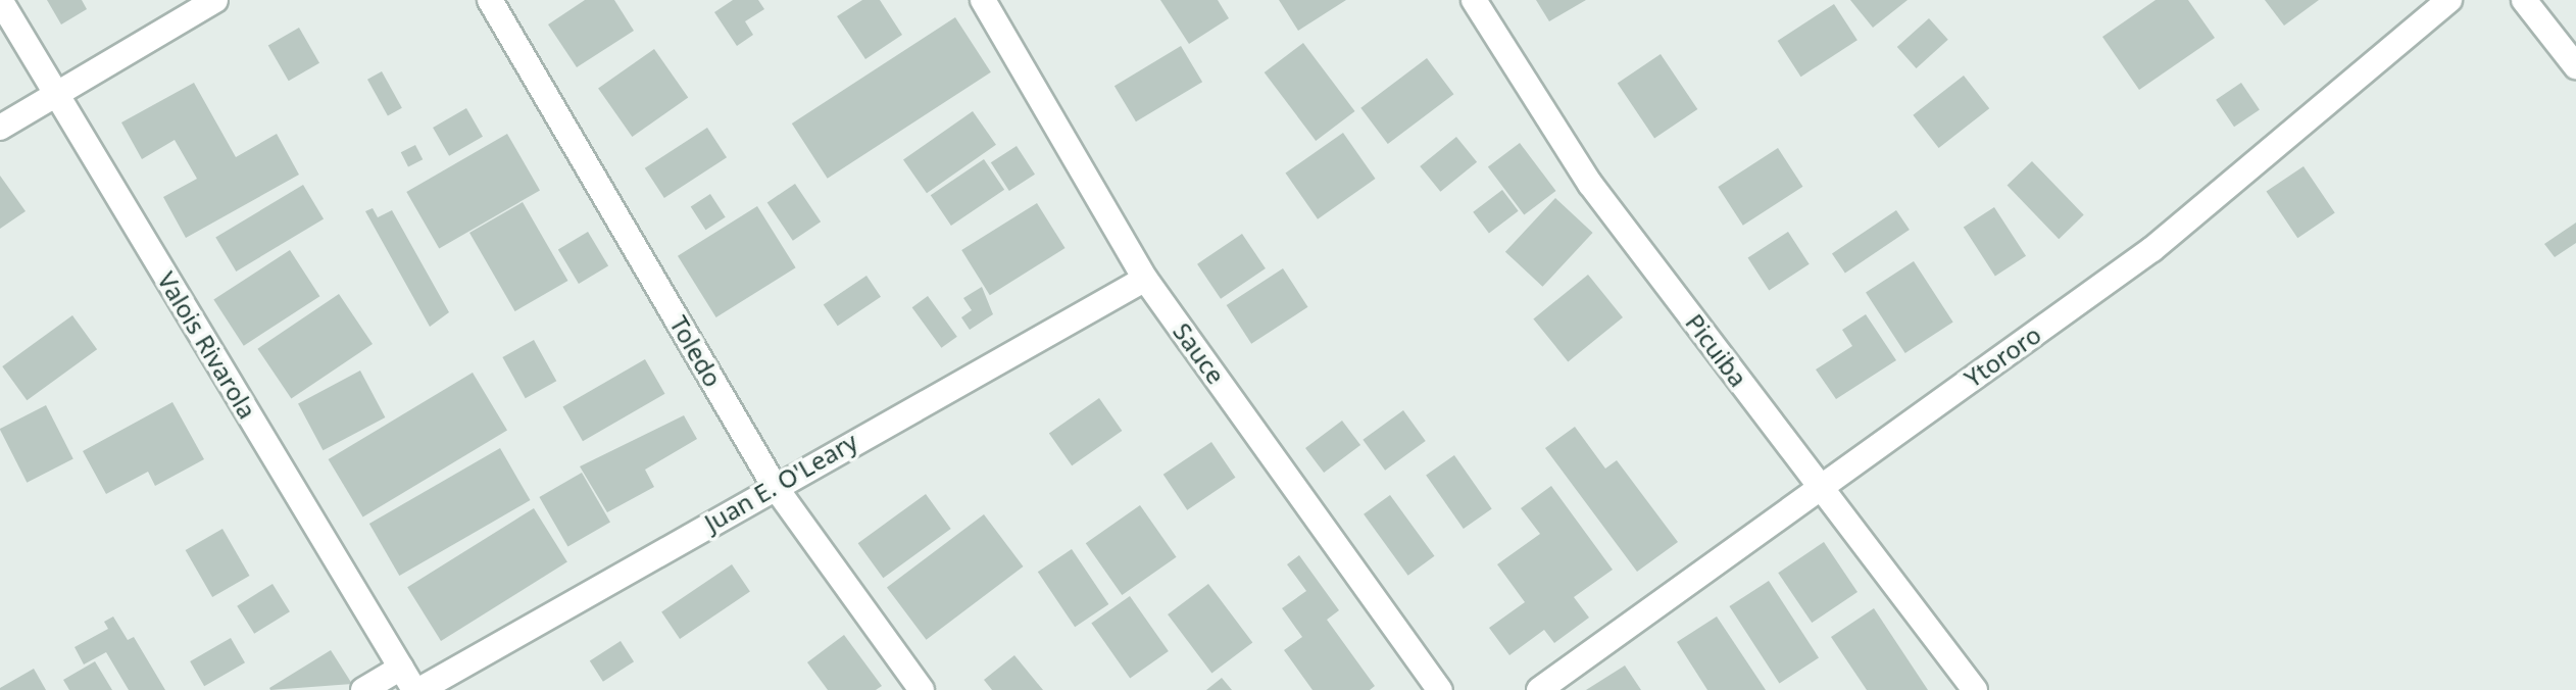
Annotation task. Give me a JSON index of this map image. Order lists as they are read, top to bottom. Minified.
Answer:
{"streets":{"street":["Valois Rivarola","Picuiba","Toledo","Sauce","Ytororo","Juan E. O'Leary"]},"crossings":[["Valois Rivarola","Juan E. O'Leary"],["Picuiba","Ytororo"],["Toledo","Juan E. O'Leary"],["Sauce","Juan E. O'Leary"]]}
